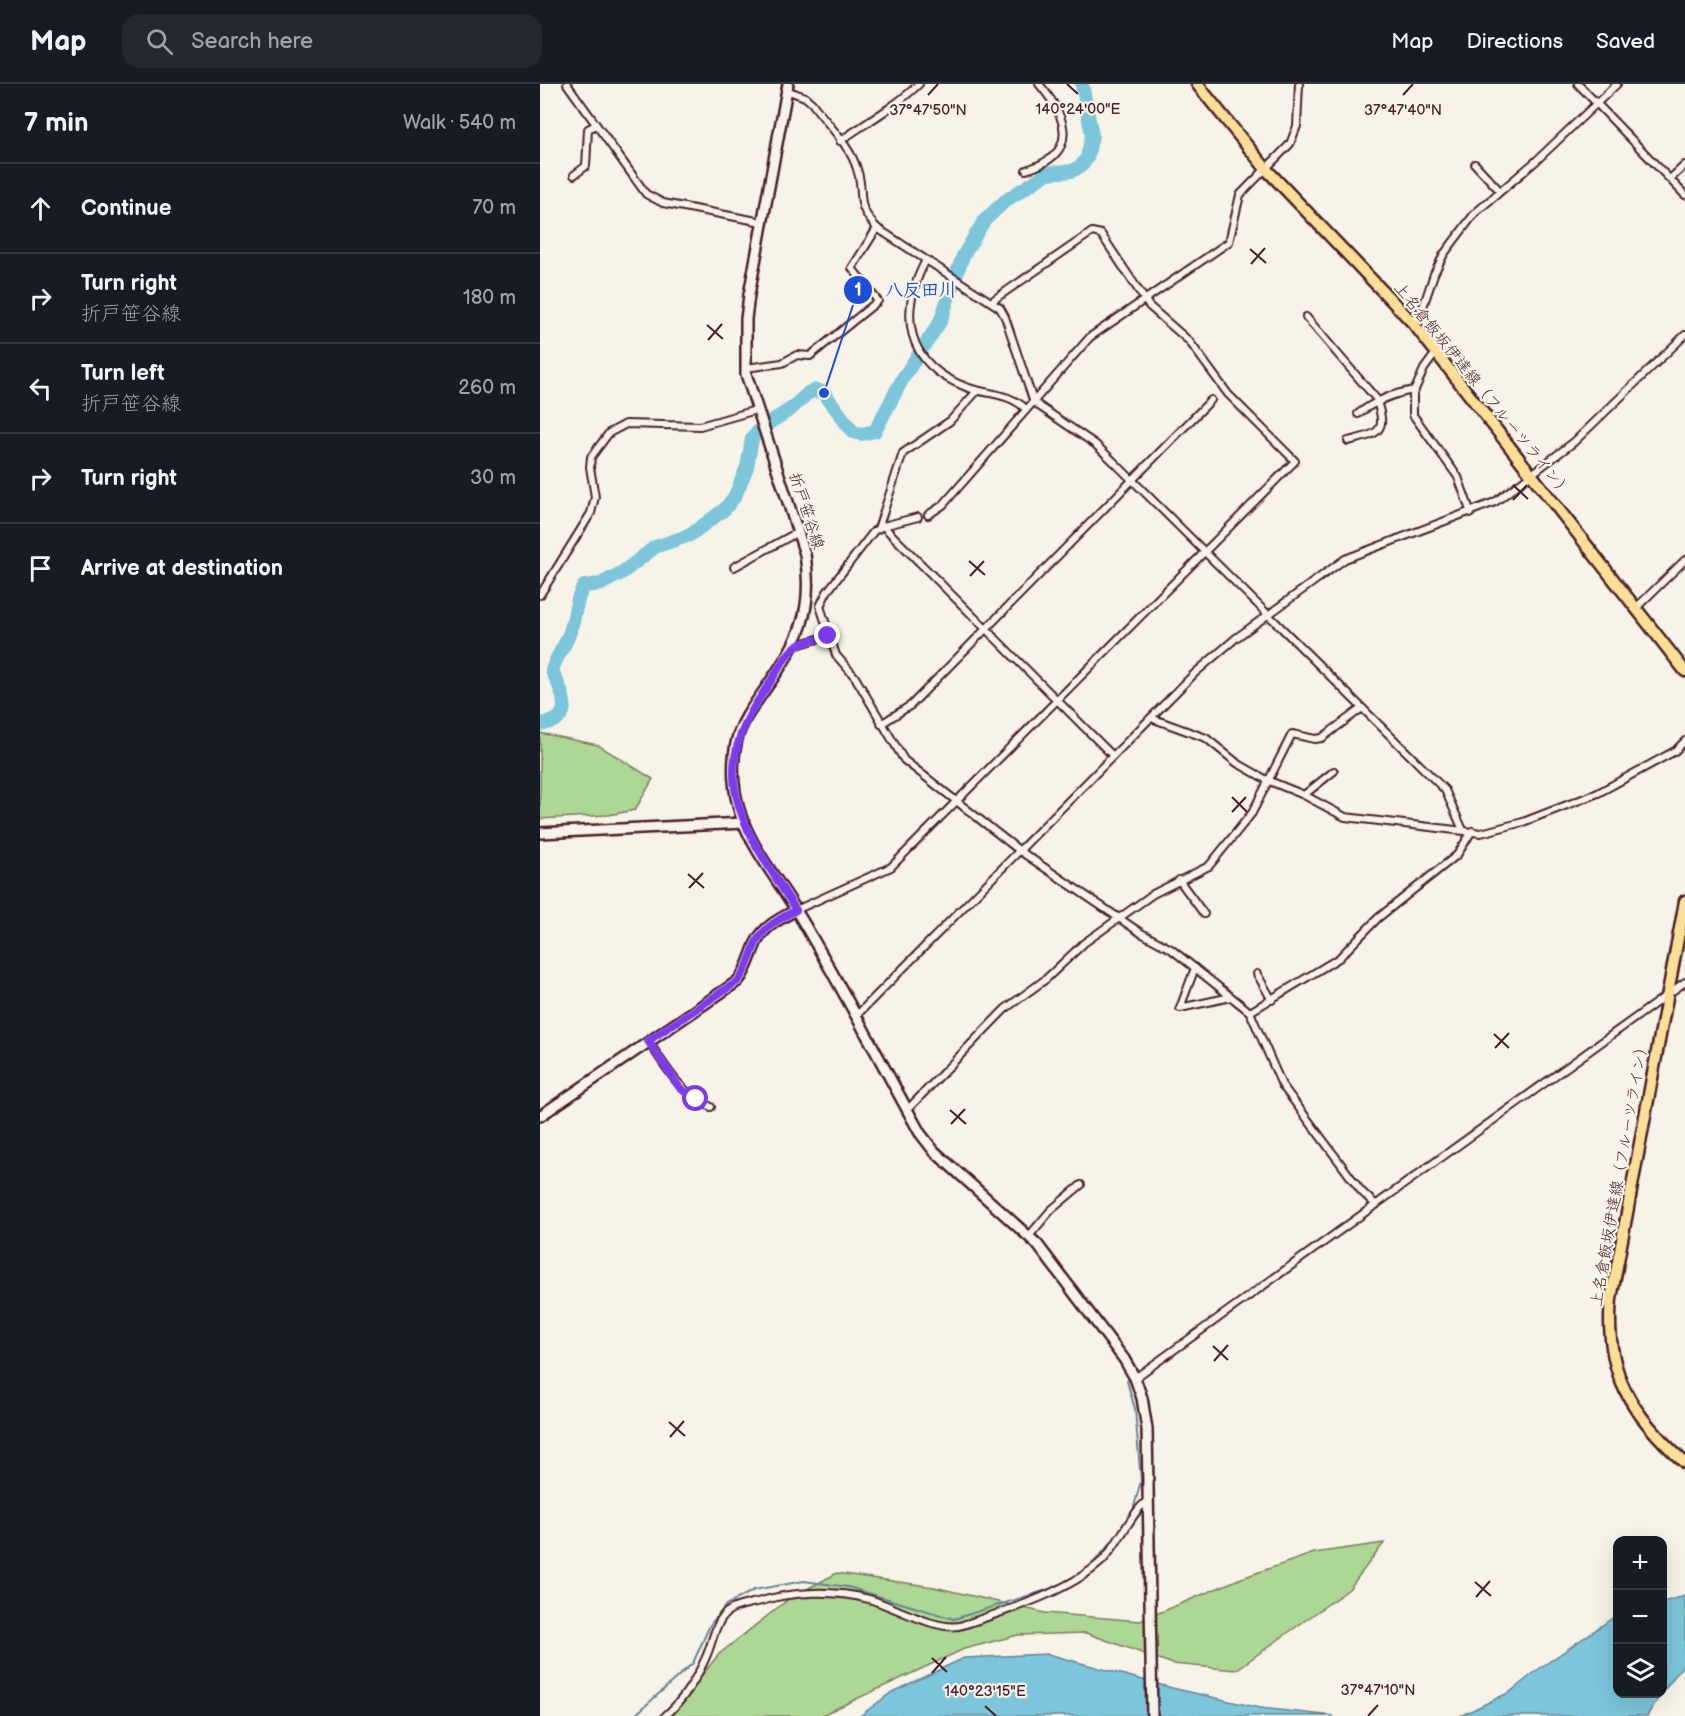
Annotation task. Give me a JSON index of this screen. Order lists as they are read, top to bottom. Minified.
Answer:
{"streets":{"main road":["上名倉飯坂伊達線（フルーツライン）","折戸笹谷線"]},"places":["八反田川"],"page":{"header":"Map","search":"Search here","nav":["Map","Directions","Saved"],"heading":["7 min","Walk · 540 m"],"list":[["Continue","70 m"],["Turn right","折戸笹谷線","180 m"],["Turn left","折戸笹谷線","260 m"],["Turn right","30 m"],"Arrive at destination"],"map_buttons":["+","−"]},"coordinates":["140°24'00\"E","37°47'50\"N","37°47'40\"N","37°47'10\"N","140°23'15\"E"]}
